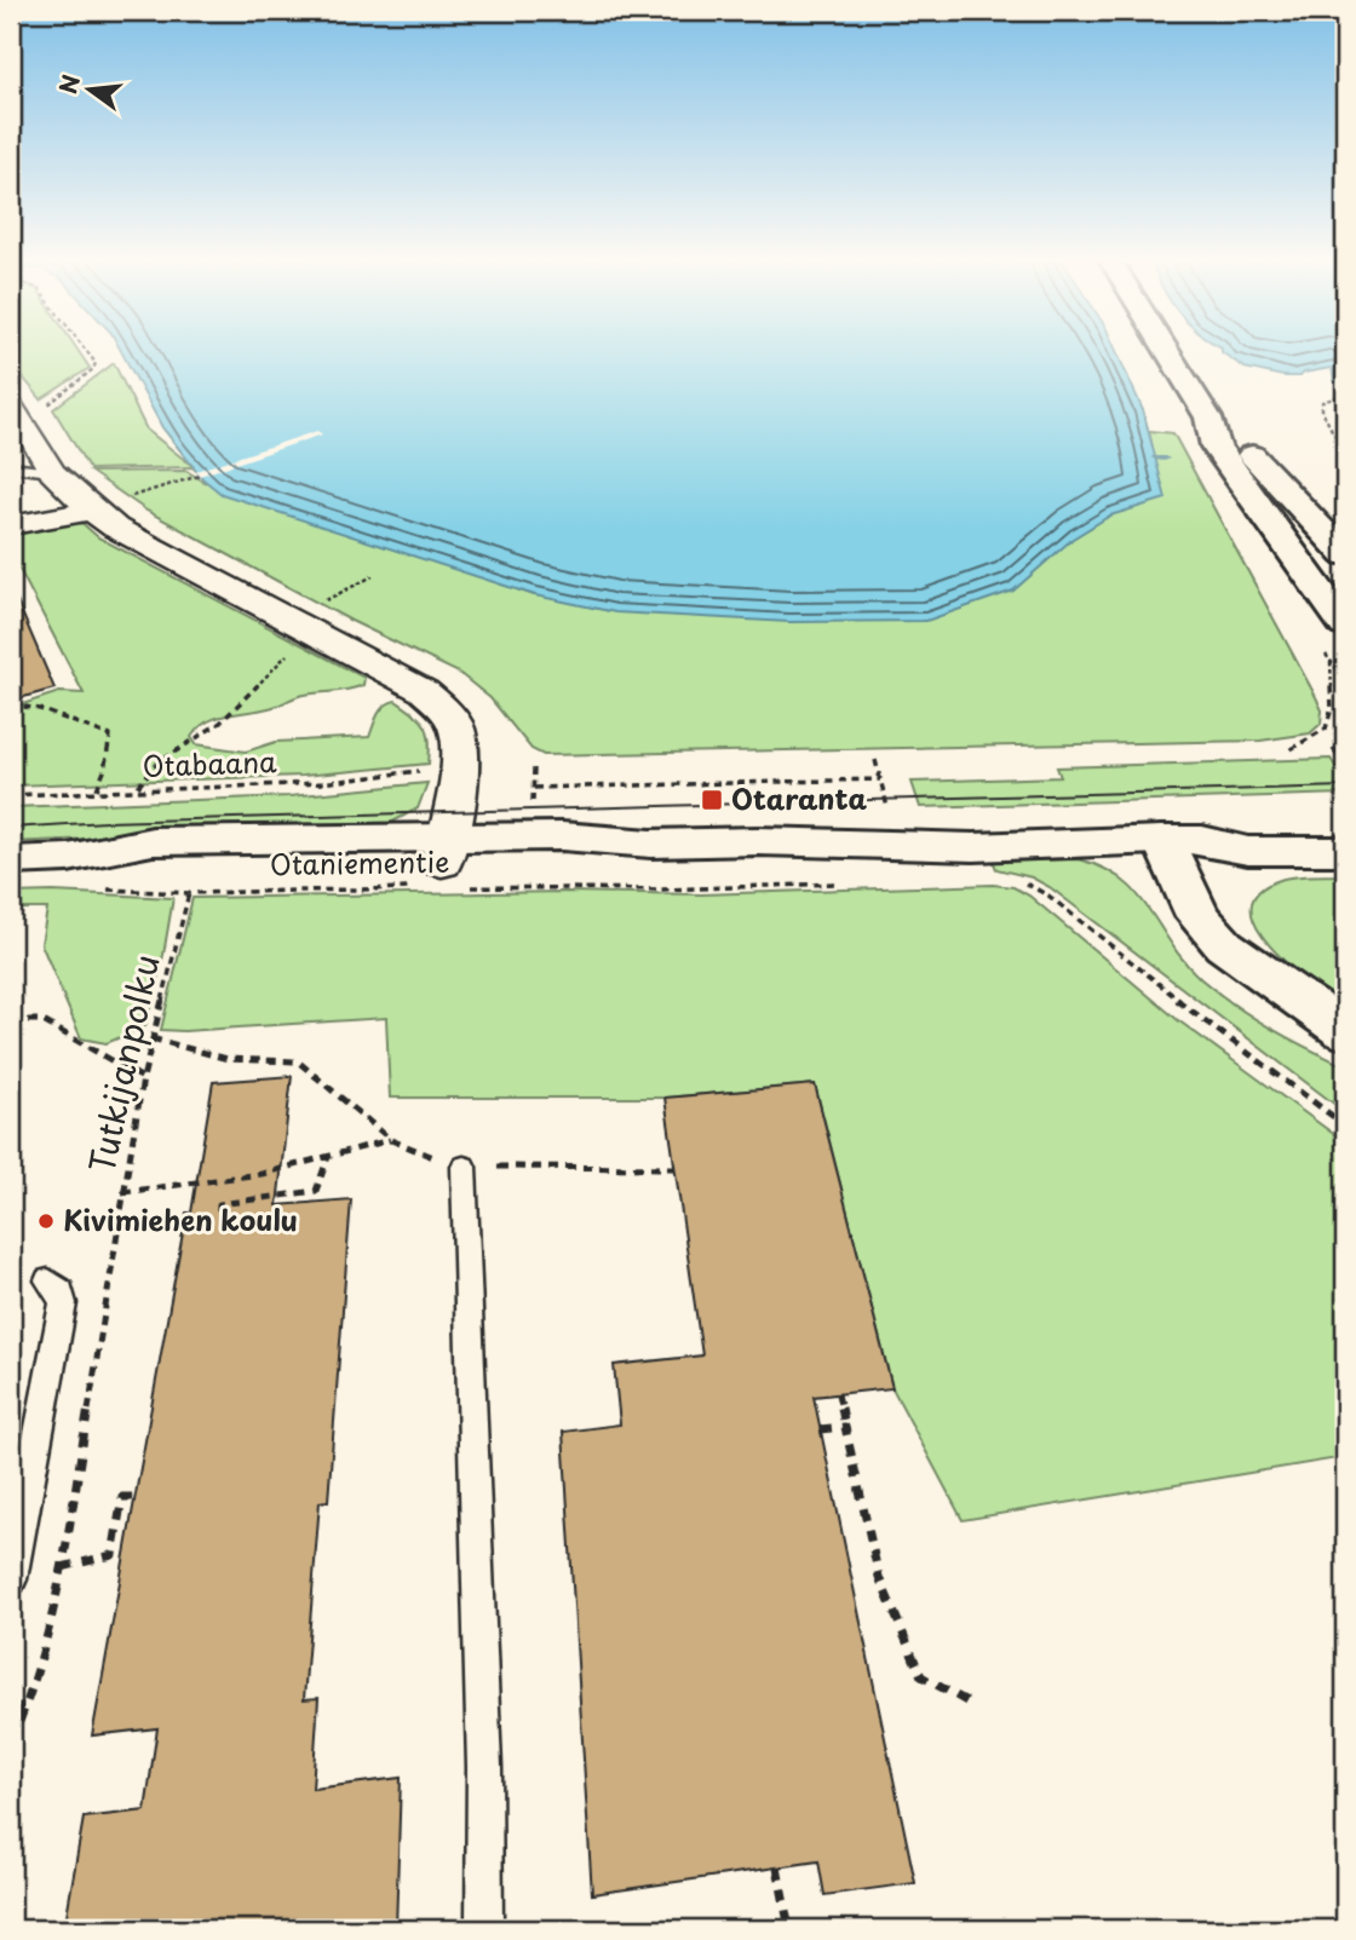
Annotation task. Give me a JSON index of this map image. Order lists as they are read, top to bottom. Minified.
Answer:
{"streets":{"main road":["Otaniementie"],"path":["Otabaana","Tutkijanpolku"]},"crossings":[["Otaniementie","Tutkijanpolku"]],"places":{"transit":["Otaranta"],"other":["Kivimiehen koulu"]},"north":"left"}
